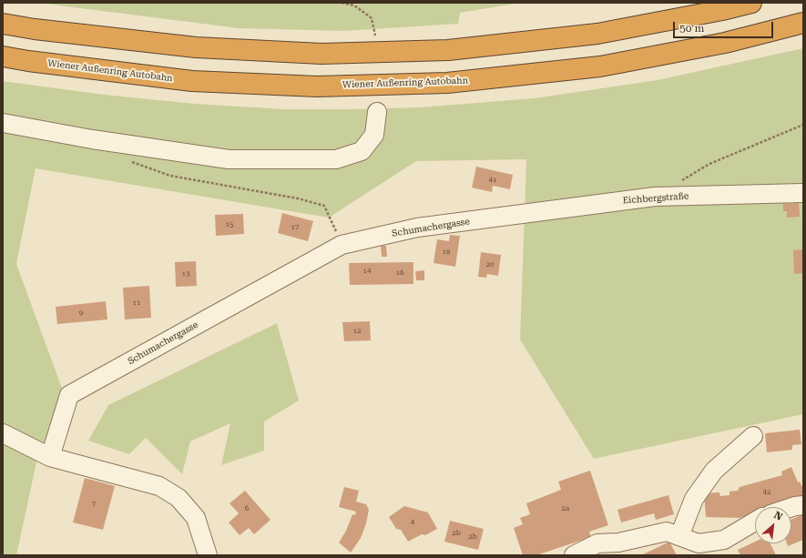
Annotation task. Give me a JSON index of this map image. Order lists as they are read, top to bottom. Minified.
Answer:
{"streets":{"highway":["Wiener Außenring Autobahn"],"street":["Eichbergstraße","Schumachergasse"]},"crossings":[["Eichbergstraße","Schumachergasse"]],"house_numbers":["41","15","17","18","20","14","16","13","11","9","12","42","7","6","2a","4","2b","2b"],"scale_bar":"50 m","north":"top right"}
